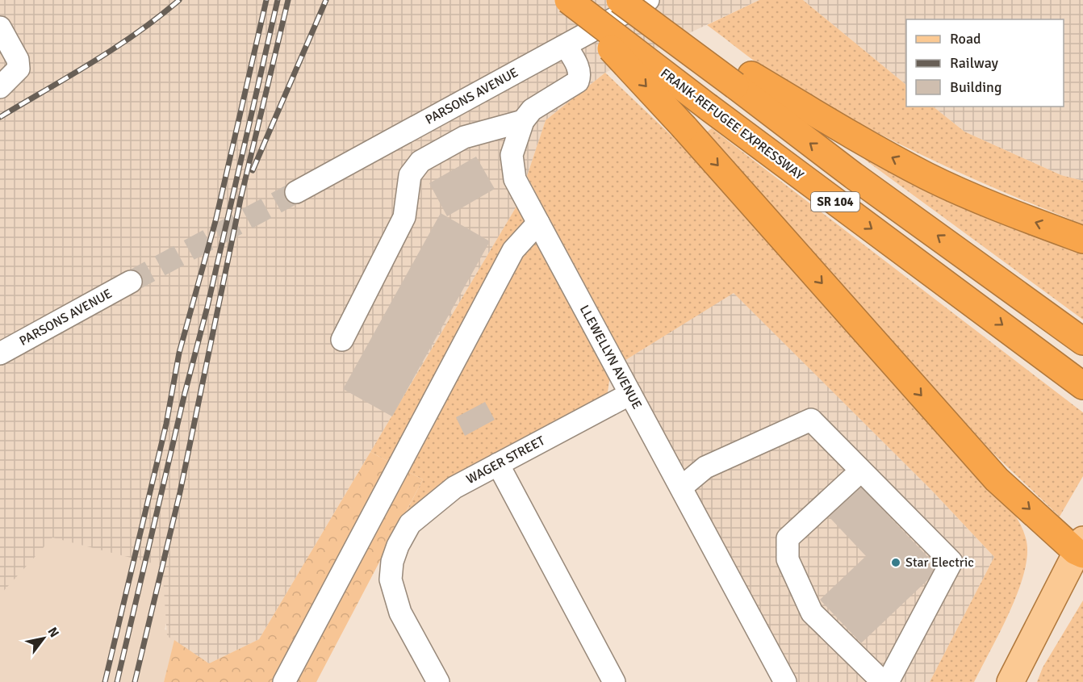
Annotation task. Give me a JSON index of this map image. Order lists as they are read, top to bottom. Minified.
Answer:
{"streets":{"highway":["FRANK-REFUGEE EXPRESSWAY","SR 104"],"street":["PARSONS AVENUE","LLEWELLYN AVENUE","WAGER STREET"]},"crossings":[["PARSONS AVENUE","LLEWELLYN AVENUE"],["LLEWELLYN AVENUE","WAGER STREET"]],"places":["Star Electric"],"legend":["Road","Railway","Building"],"north":"top right"}
